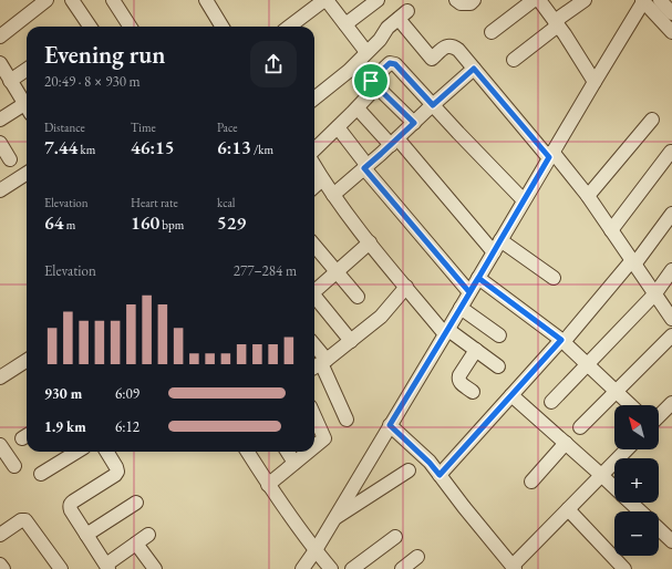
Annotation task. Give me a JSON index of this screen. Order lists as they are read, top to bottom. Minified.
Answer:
{"north":"top left","page":{"heading":["Evening run","20:49 · 8 × 930 m"],"stats":[["Distance","7.44 km"],["Time","46:15"],["Pace","6:13 /km"],["Elevation","64 m"],["Heart rate","160 bpm"],["kcal","529"]],"chart":["Elevation","277–284 m"],"list":[{"name":"930 m","note":"6:09"},{"name":"1.9 km","note":"6:12"}],"map_buttons":["+","−"]}}
